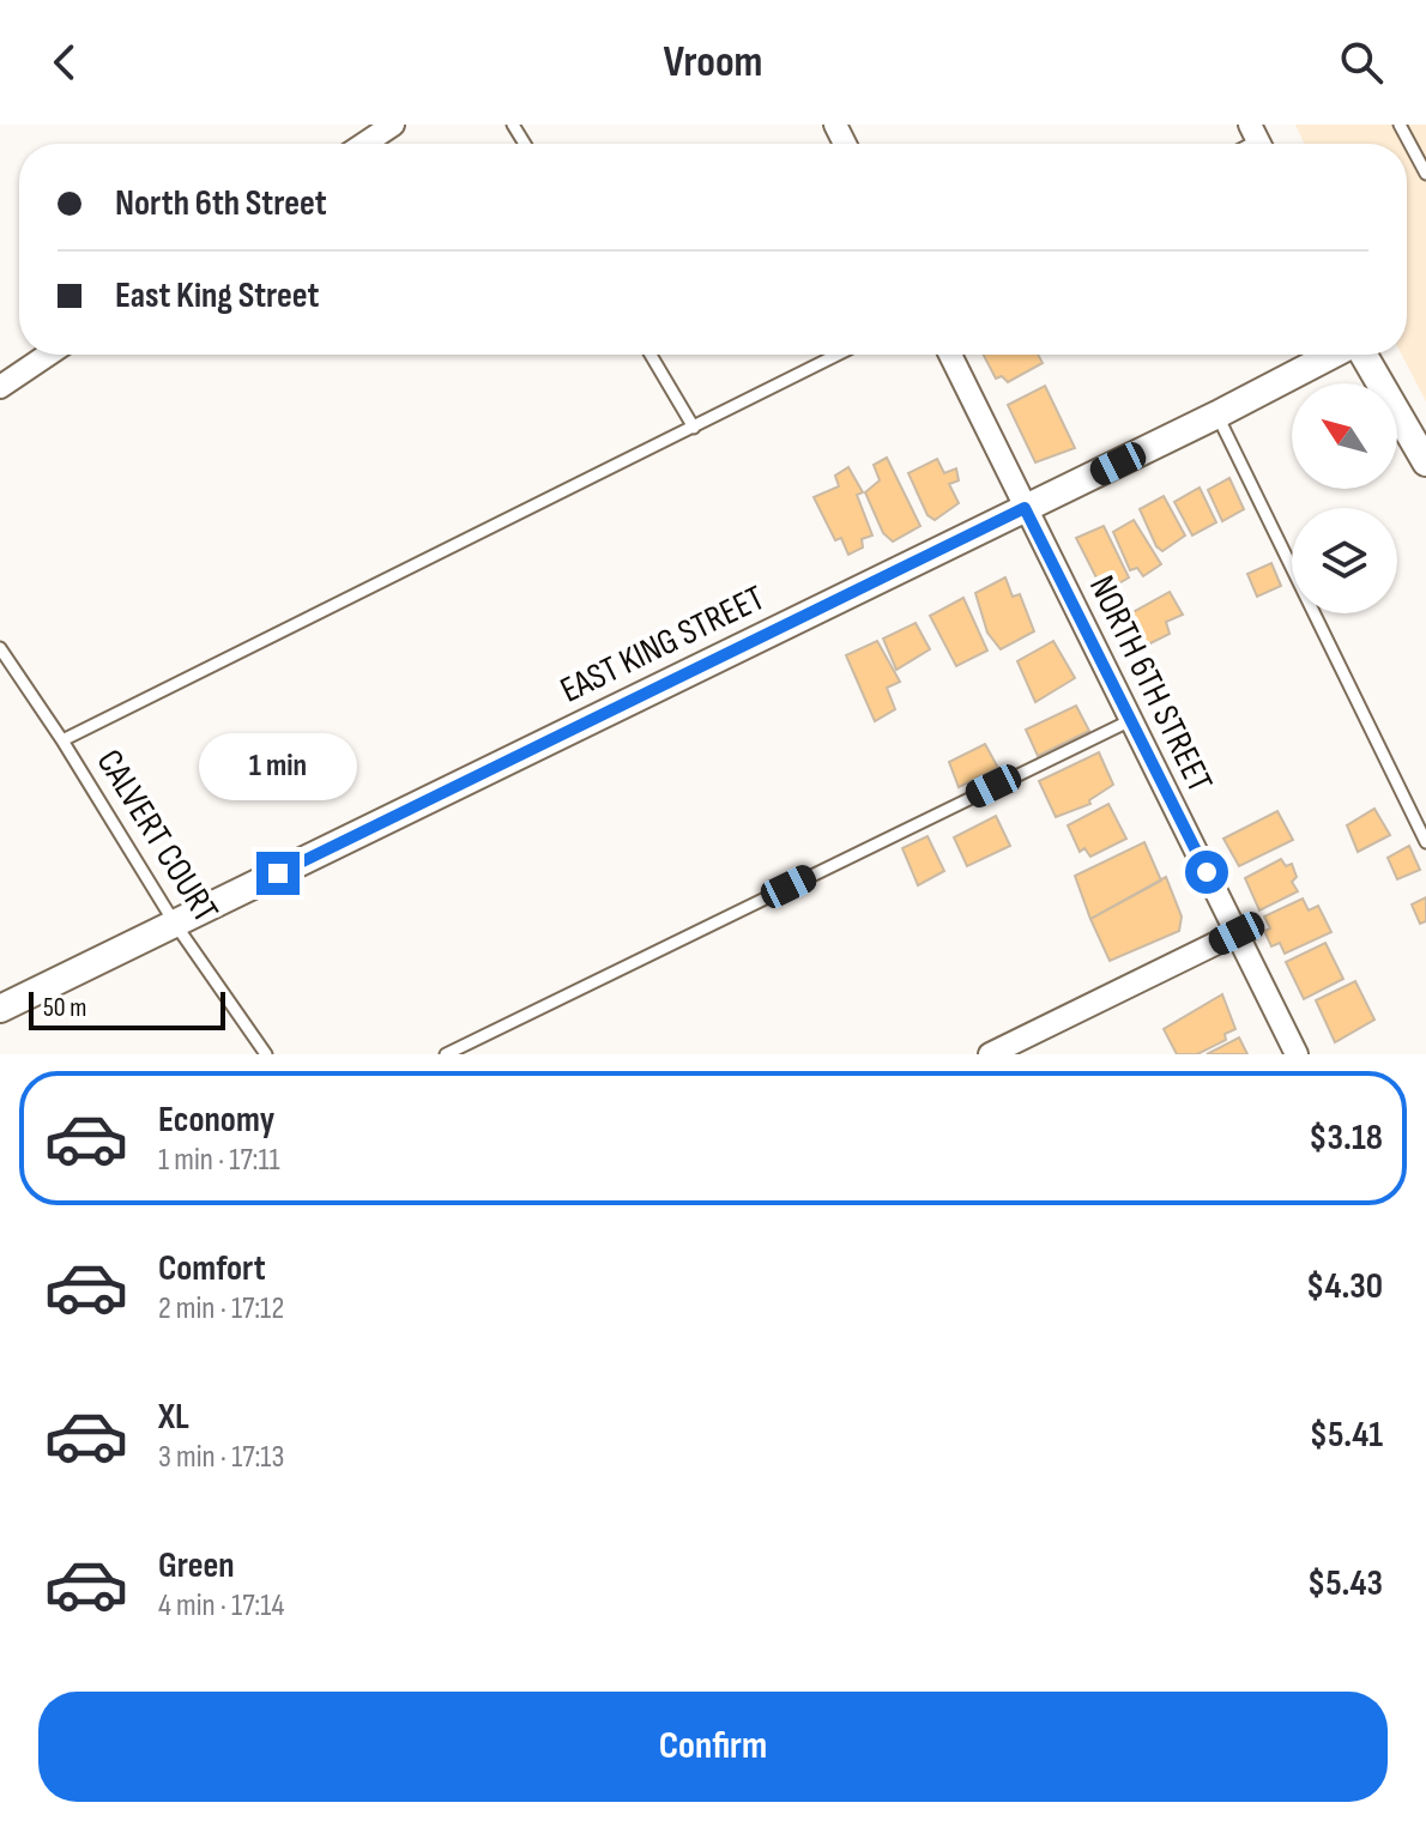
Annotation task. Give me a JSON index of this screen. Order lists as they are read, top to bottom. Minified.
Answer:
{"streets":{"street":["EAST KING STREET","NORTH 6TH STREET"],"lane":["CALVERT COURT"]},"crossings":[["EAST KING STREET","NORTH 6TH STREET"],["EAST KING STREET","CALVERT COURT"]],"scale_bar":"50 m","north":"top left","page":{"header":"Vroom","banner":["North 6th Street","East King Street"],"bubble":"1 min","scale":"50 m","list":[{"name":"Economy","note":"1 min · 17:11","value":"$3.18"},{"name":"Comfort","note":"2 min · 17:12","value":"$4.30"},{"name":"XL","note":"3 min · 17:13","value":"$5.41"},{"name":"Green","note":"4 min · 17:14","value":"$5.43"}],"buttons":"Confirm"}}
